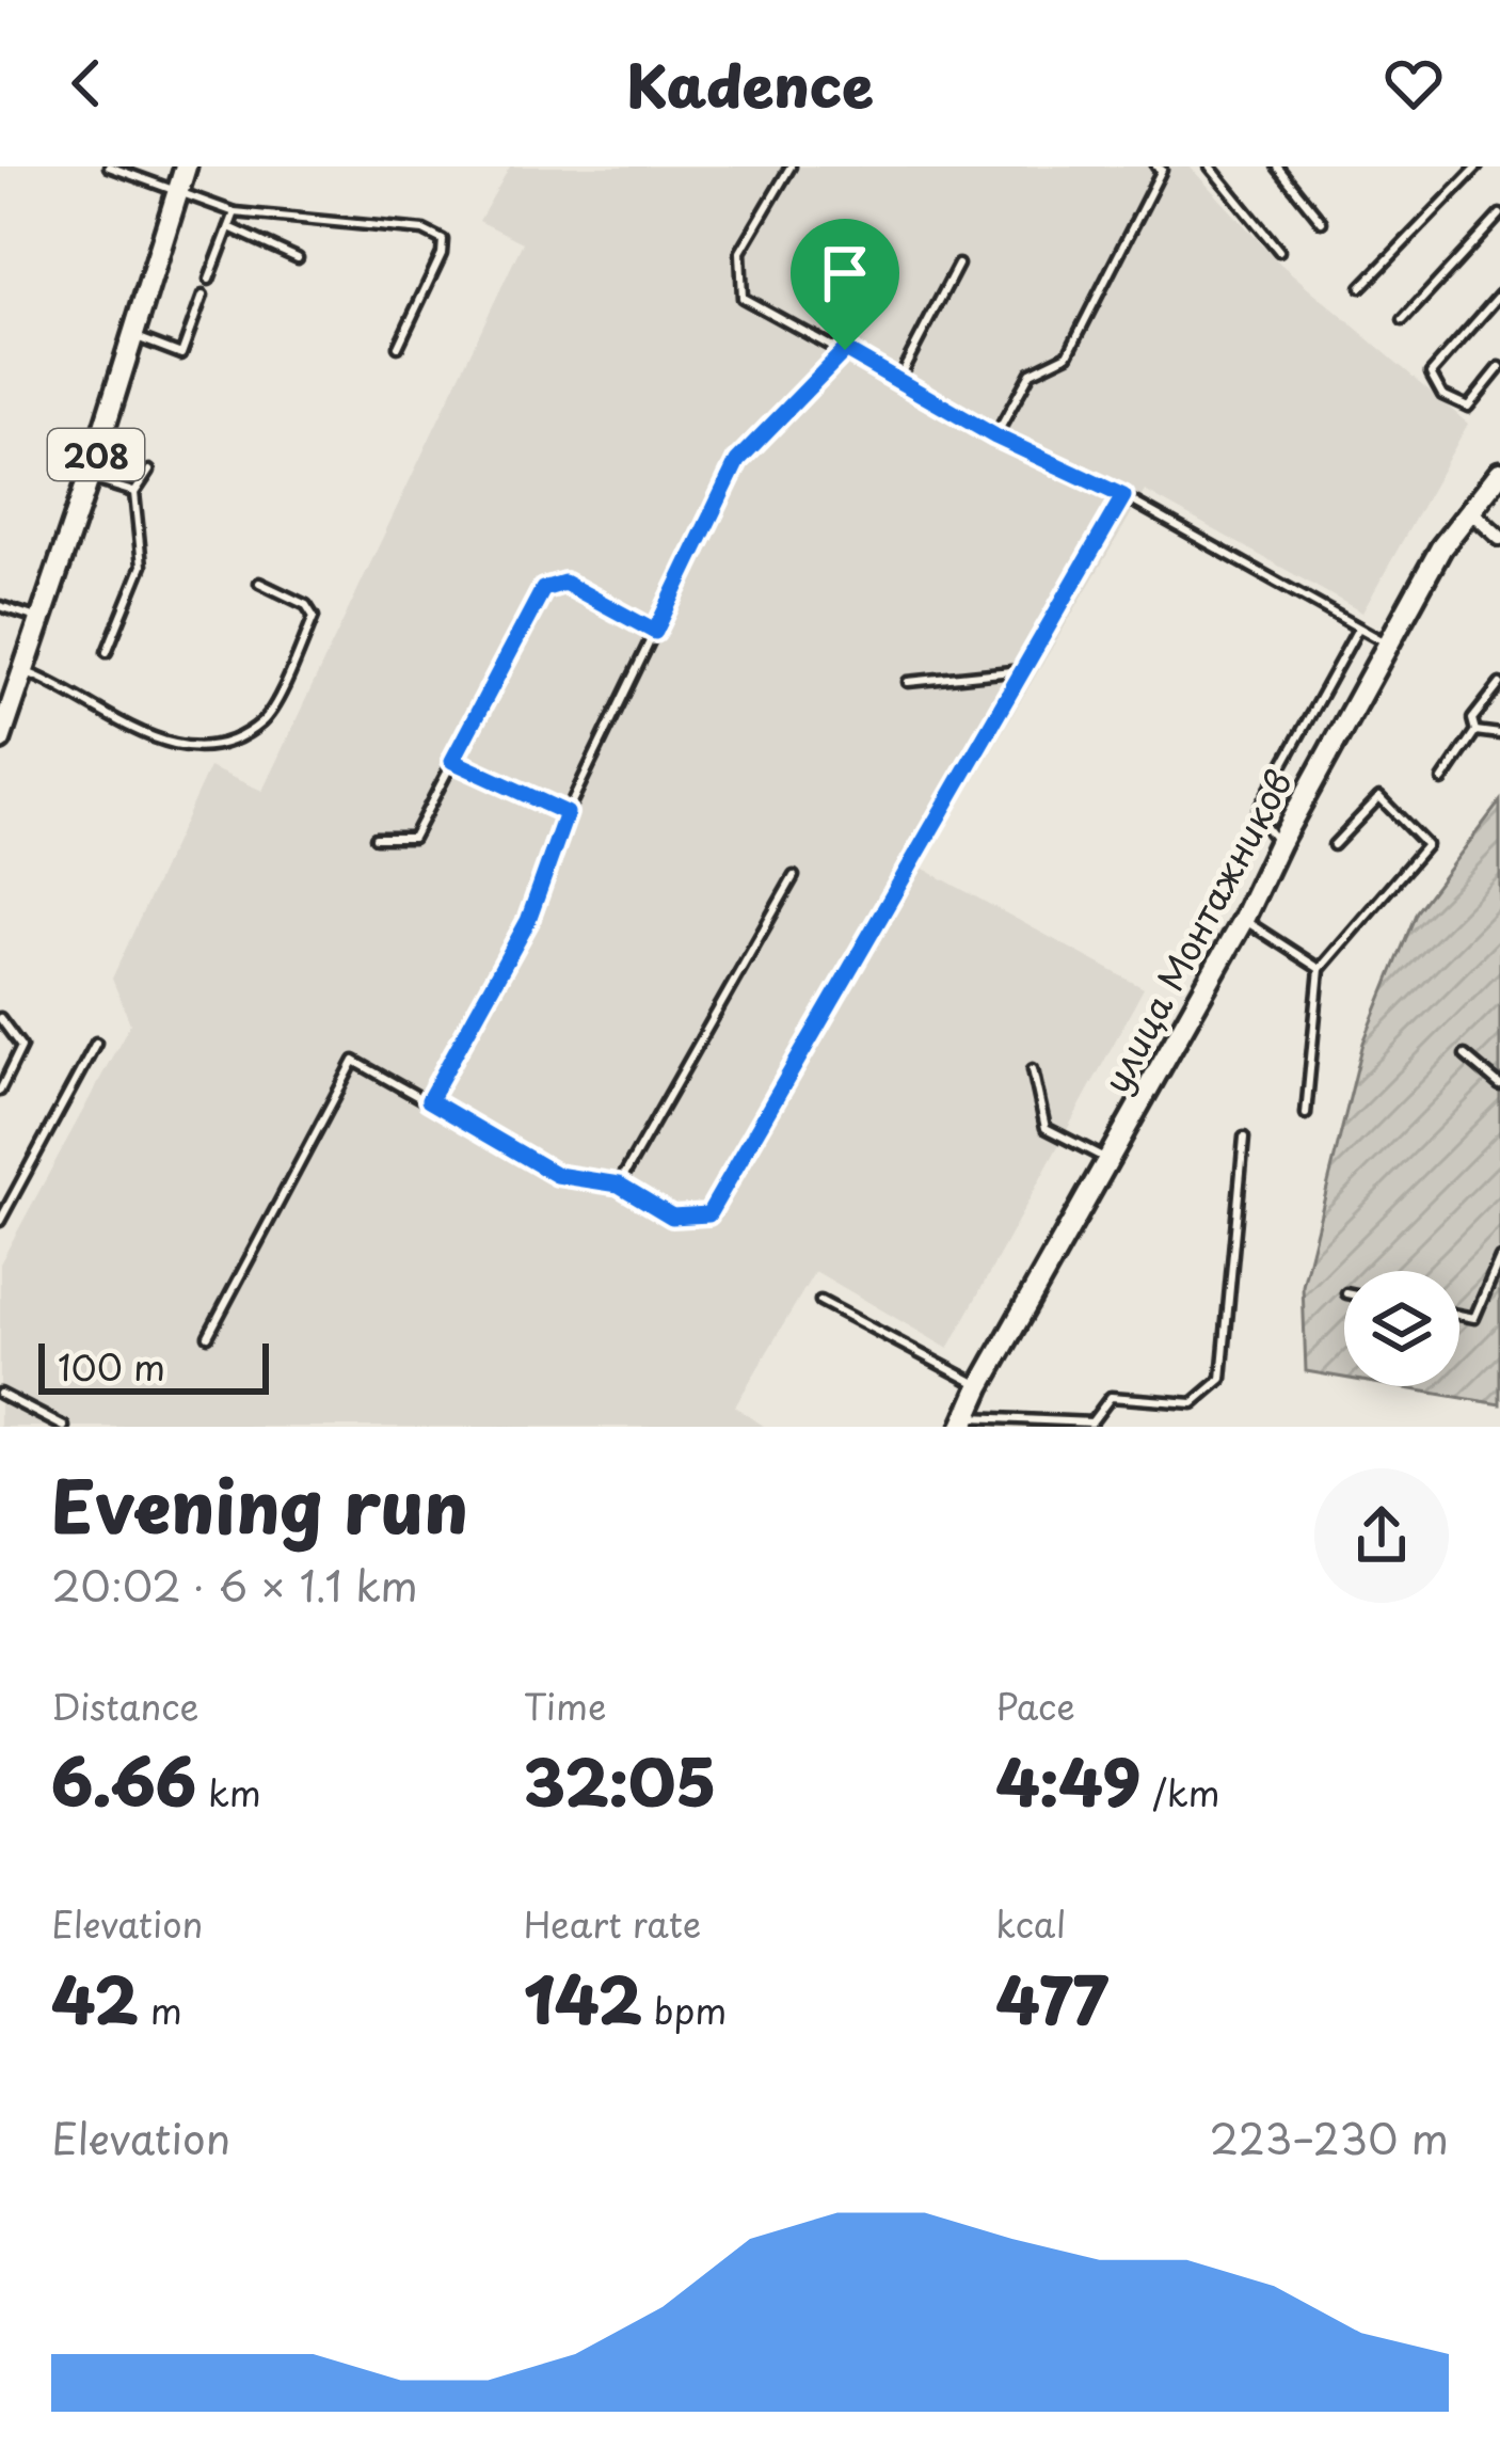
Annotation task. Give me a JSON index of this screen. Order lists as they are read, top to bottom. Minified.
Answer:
{"streets":{"street":["208","улица Монтажников"]},"scale_bar":"100 m","page":{"header":"Kadence","scale":"100 m","heading":["Evening run","20:02 · 6 × 1.1 km"],"stats":[["Distance","6.66 km"],["Time","32:05"],["Pace","4:49 /km"],["Elevation","42 m"],["Heart rate","142 bpm"],["kcal","477"]],"chart":["Elevation","223–230 m"]}}
